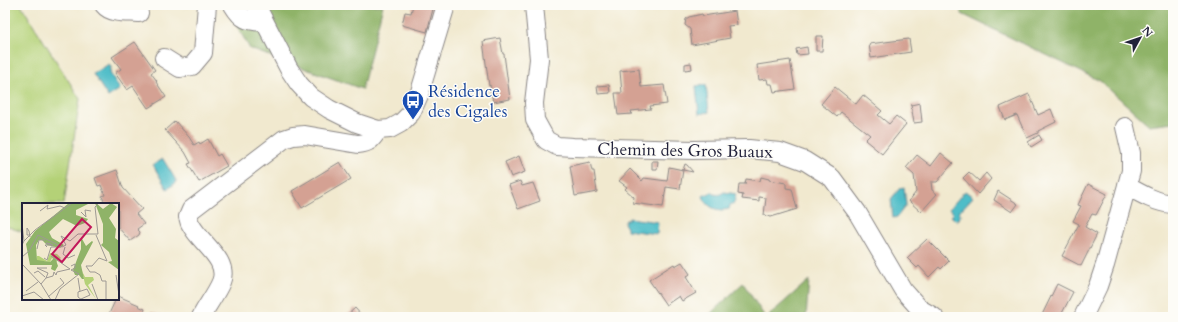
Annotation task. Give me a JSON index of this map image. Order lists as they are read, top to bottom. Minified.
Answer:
{"streets":{"street":["Chemin des Gros Buaux"]},"places":{"bus stop":["Résidence des Cigales"]},"north":"top right"}
